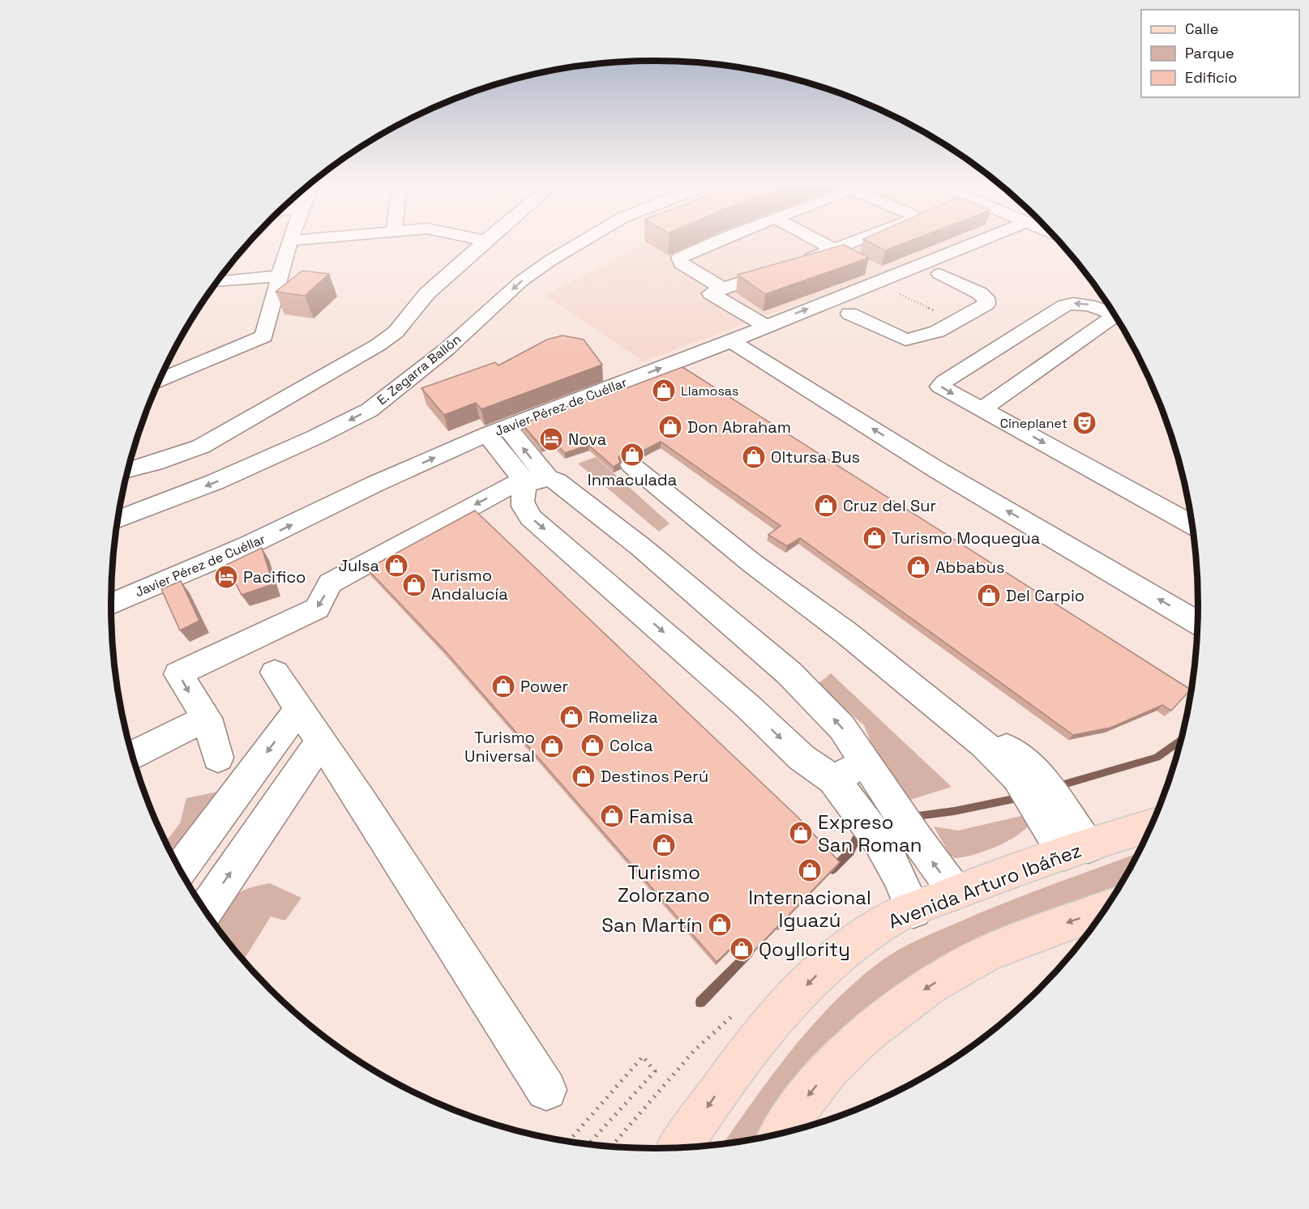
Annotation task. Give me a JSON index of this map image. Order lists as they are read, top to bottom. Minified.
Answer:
{"streets":{"main road":["Avenida Arturo Ibáñez"],"street":["E. Zegarra Ballón","Javier Pérez de Cuéllar"]},"places":{"shop":["Llamosas","Don Abraham","Inmaculada","Oltursa Bus","Cruz del Sur","Turismo Moquegua","Julsa","Abbabus","Turismo Andalucía","Del Carpio","Power","Romeliza","Colca","Turismo Universal","Destinos Perú","Famisa","Expreso San Roman","Turismo Zolorzano","Internacional Iguazú","San Martín","Qoyllority"],"theatre":["Cineplanet"],"hotel":["Nova","Pacifico"]},"legend":["Calle","Parque","Edificio"]}
